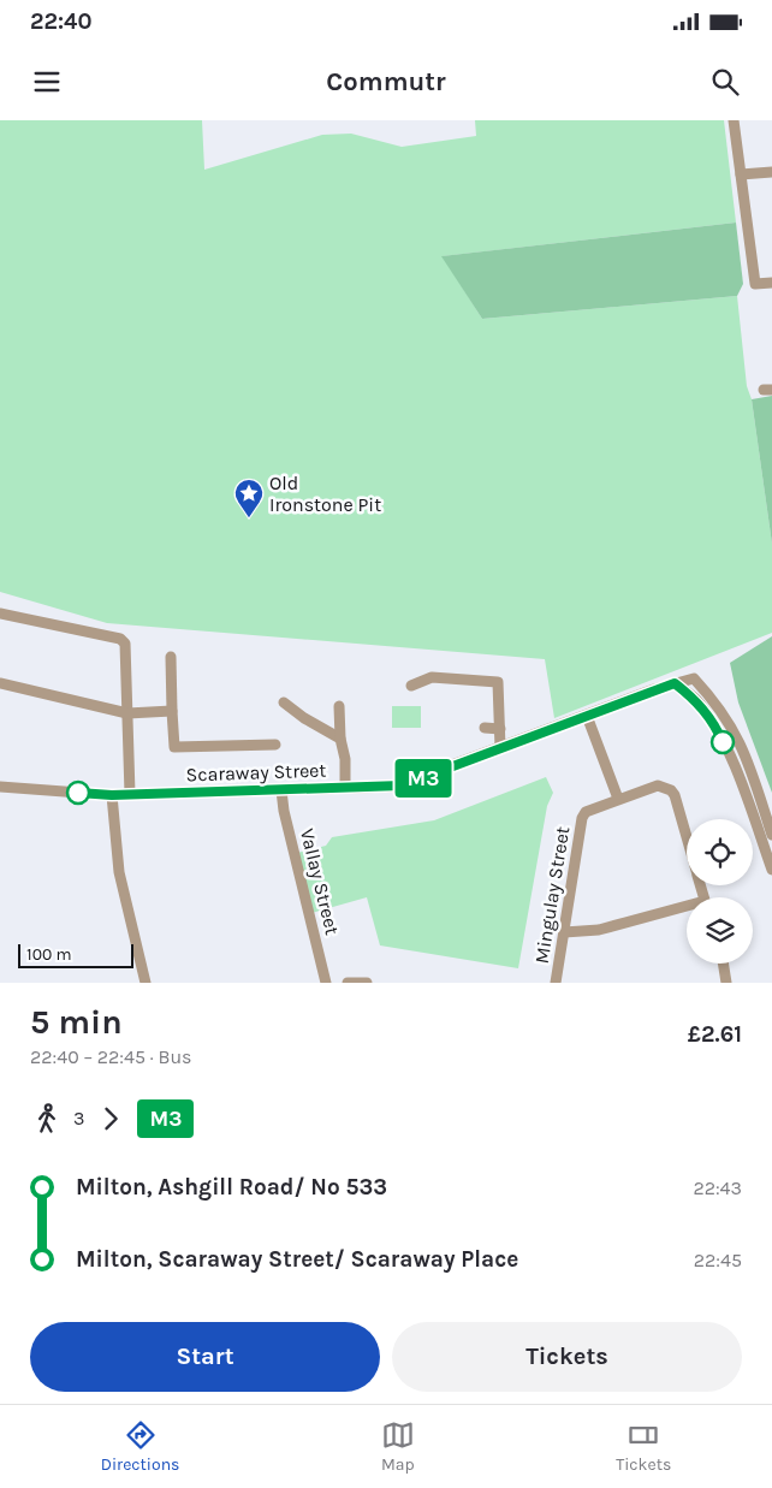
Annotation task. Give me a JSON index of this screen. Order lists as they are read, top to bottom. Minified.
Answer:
{"streets":{"street":["Scaraway Street","Vallay Street","Mingulay Street"]},"crossings":[["Scaraway Street","Vallay Street"]],"places":{"place":["Old Ironstone Pit"]},"lines":["bus line M3"],"scale_bar":"100 m","page":{"status":"22:40","header":"Commutr","on_map":"M3","scale":"100 m","heading":["5 min","22:40 – 22:45 · Bus","£2.61"],"legs":["3","M3"],"list":[{"name":"Milton, Ashgill Road/ No 533","value":"22:43"},{"name":"Milton, Scaraway Street/ Scaraway Place","value":"22:45"}],"buttons":["Start","Tickets"],"tabs":["Directions","Map","Tickets"]}}
